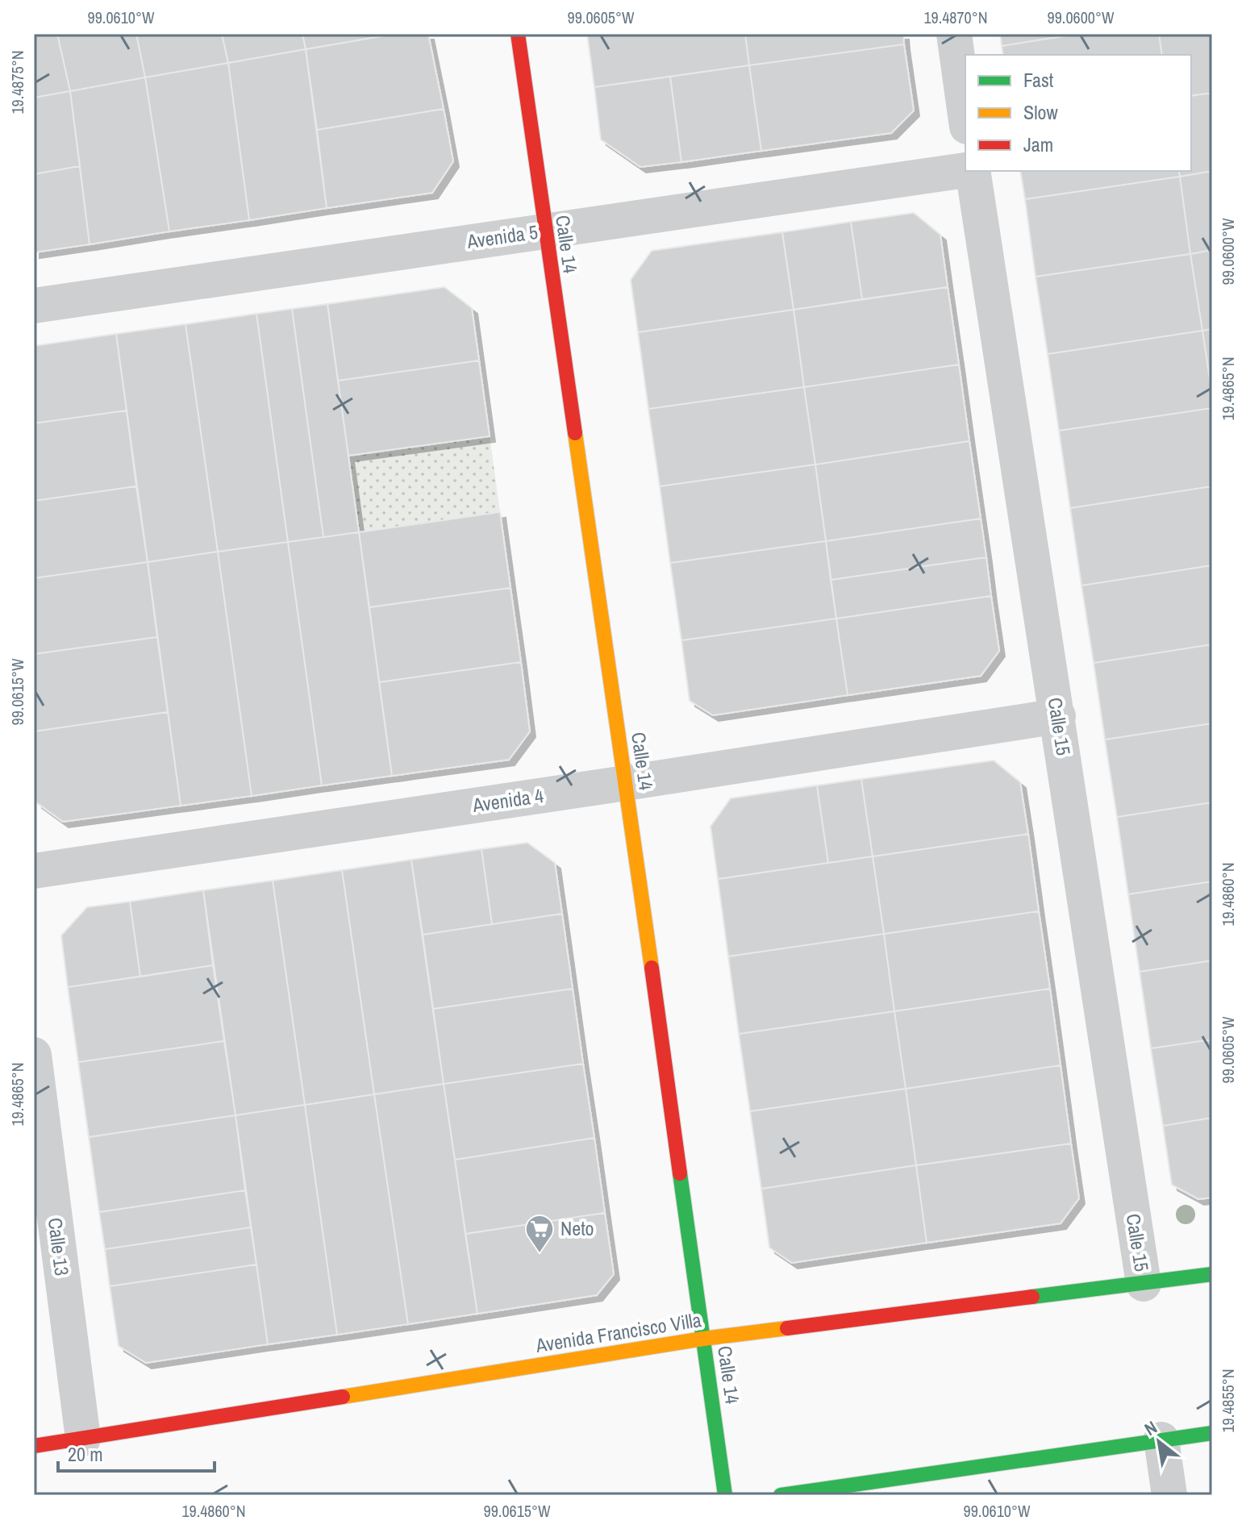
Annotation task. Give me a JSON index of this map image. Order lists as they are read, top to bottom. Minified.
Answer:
{"streets":{"main road":["Calle 14","Avenida Francisco Villa"],"street":["Avenida 5","Calle 15","Avenida 4","Calle 13"]},"crossings":[["Avenida 5","Calle 14"],["Calle 14","Avenida 4"],["Calle 14","Avenida Francisco Villa"],["Calle 15","Avenida 4"],["Calle 15","Avenida Francisco Villa"],["Calle 13","Avenida Francisco Villa"]],"places":{"supermarket":["Neto"]},"legend":["Fast","Slow","Jam"],"scale_bar":"20 m","north":"top left","coordinates":["99.0610°W","99.0605°W","19.4870°N","99.0600°W","19.4875°N","19.4865°N","99.0615°W","19.4860°N","19.4855°N"]}
